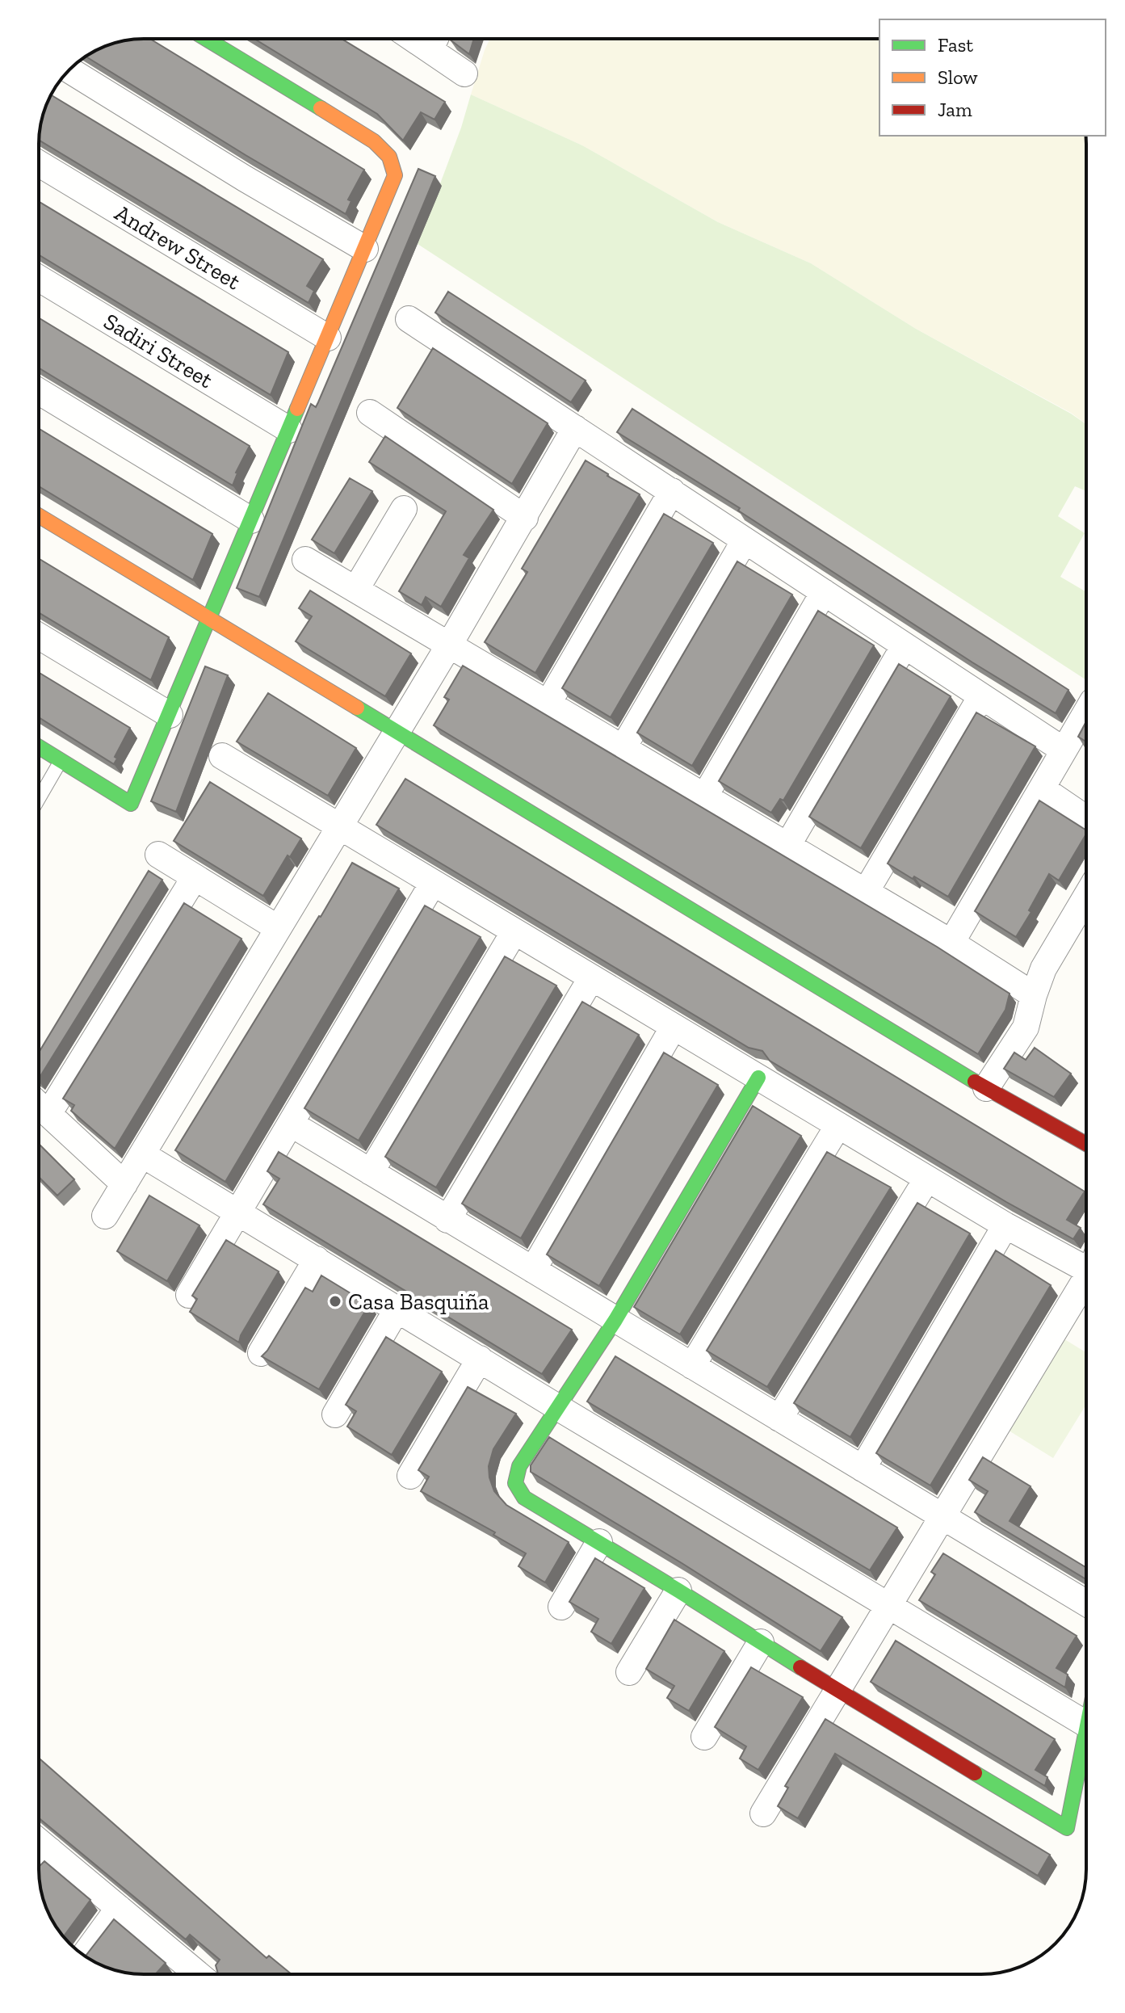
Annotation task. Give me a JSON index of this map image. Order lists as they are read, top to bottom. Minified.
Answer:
{"streets":{"street":["Andrew Street","Sadiri Street"]},"places":["Casa Basquiña"],"legend":["Fast","Slow","Jam"]}
